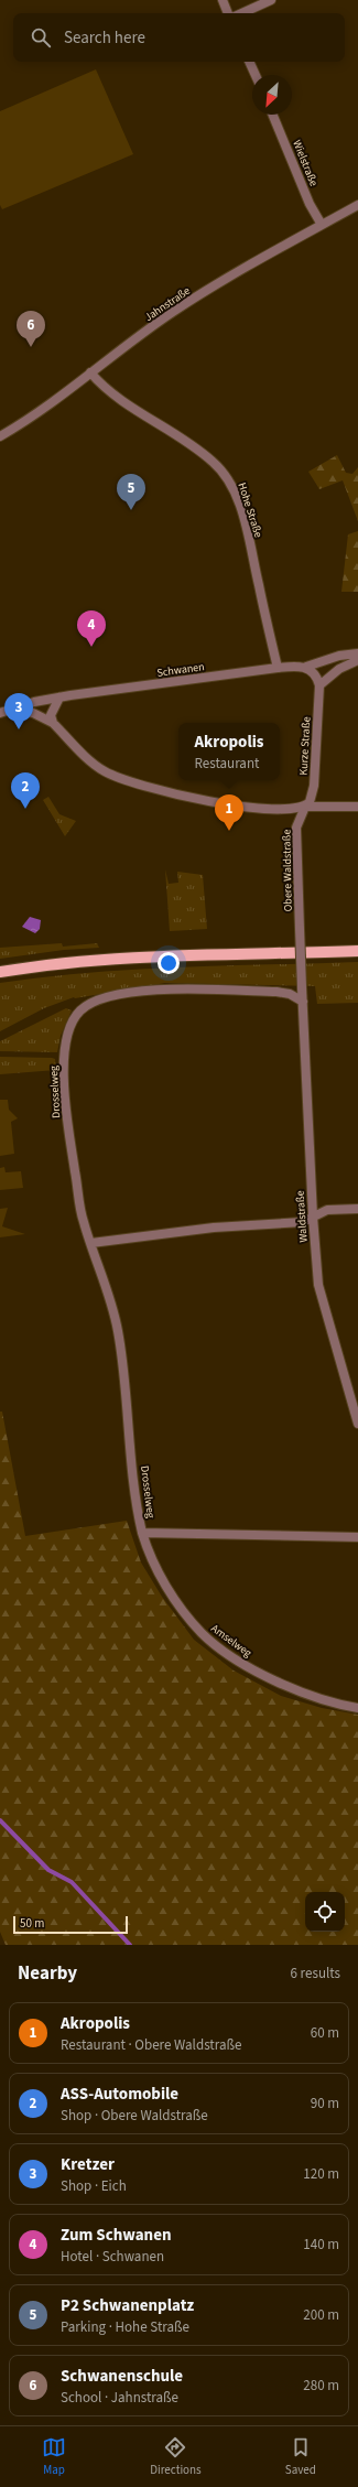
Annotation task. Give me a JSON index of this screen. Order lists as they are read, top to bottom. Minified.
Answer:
{"streets":{"street":["Wielstraße","Jahnstraße","Hohe Straße","Schwanen","Kurze Straße","Obere Waldstraße","Drosselweg","Waldstraße","Amselweg"]},"crossings":[["Wielstraße","Jahnstraße"],["Jahnstraße","Hohe Straße"],["Hohe Straße","Schwanen"],["Kurze Straße","Obere Waldstraße"],["Obere Waldstraße","Drosselweg"],["Obere Waldstraße","Waldstraße"],["Drosselweg","Waldstraße"],["Drosselweg","Amselweg"]],"scale_bar":"50 m","north":"bottom left","page":{"search":"Search here","pins":["6","5","4","3","2","1"],"popup":["Akropolis","Restaurant"],"scale":"50 m","heading":["Nearby","6 results"],"list":[{"mark":"1","name":"Akropolis","note":"Restaurant · Obere Waldstraße","value":"60 m"},{"mark":"2","name":"ASS-Automobile","note":"Shop · Obere Waldstraße","value":"90 m"},{"mark":"3","name":"Kretzer","note":"Shop · Eich","value":"120 m"},{"mark":"4","name":"Zum Schwanen","note":"Hotel · Schwanen","value":"140 m"},{"mark":"5","name":"P2 Schwanenplatz","note":"Parking · Hohe Straße","value":"200 m"},{"mark":"6","name":"Schwanenschule","note":"School · Jahnstraße","value":"280 m"}],"nav":["Map","Directions","Saved"]}}
